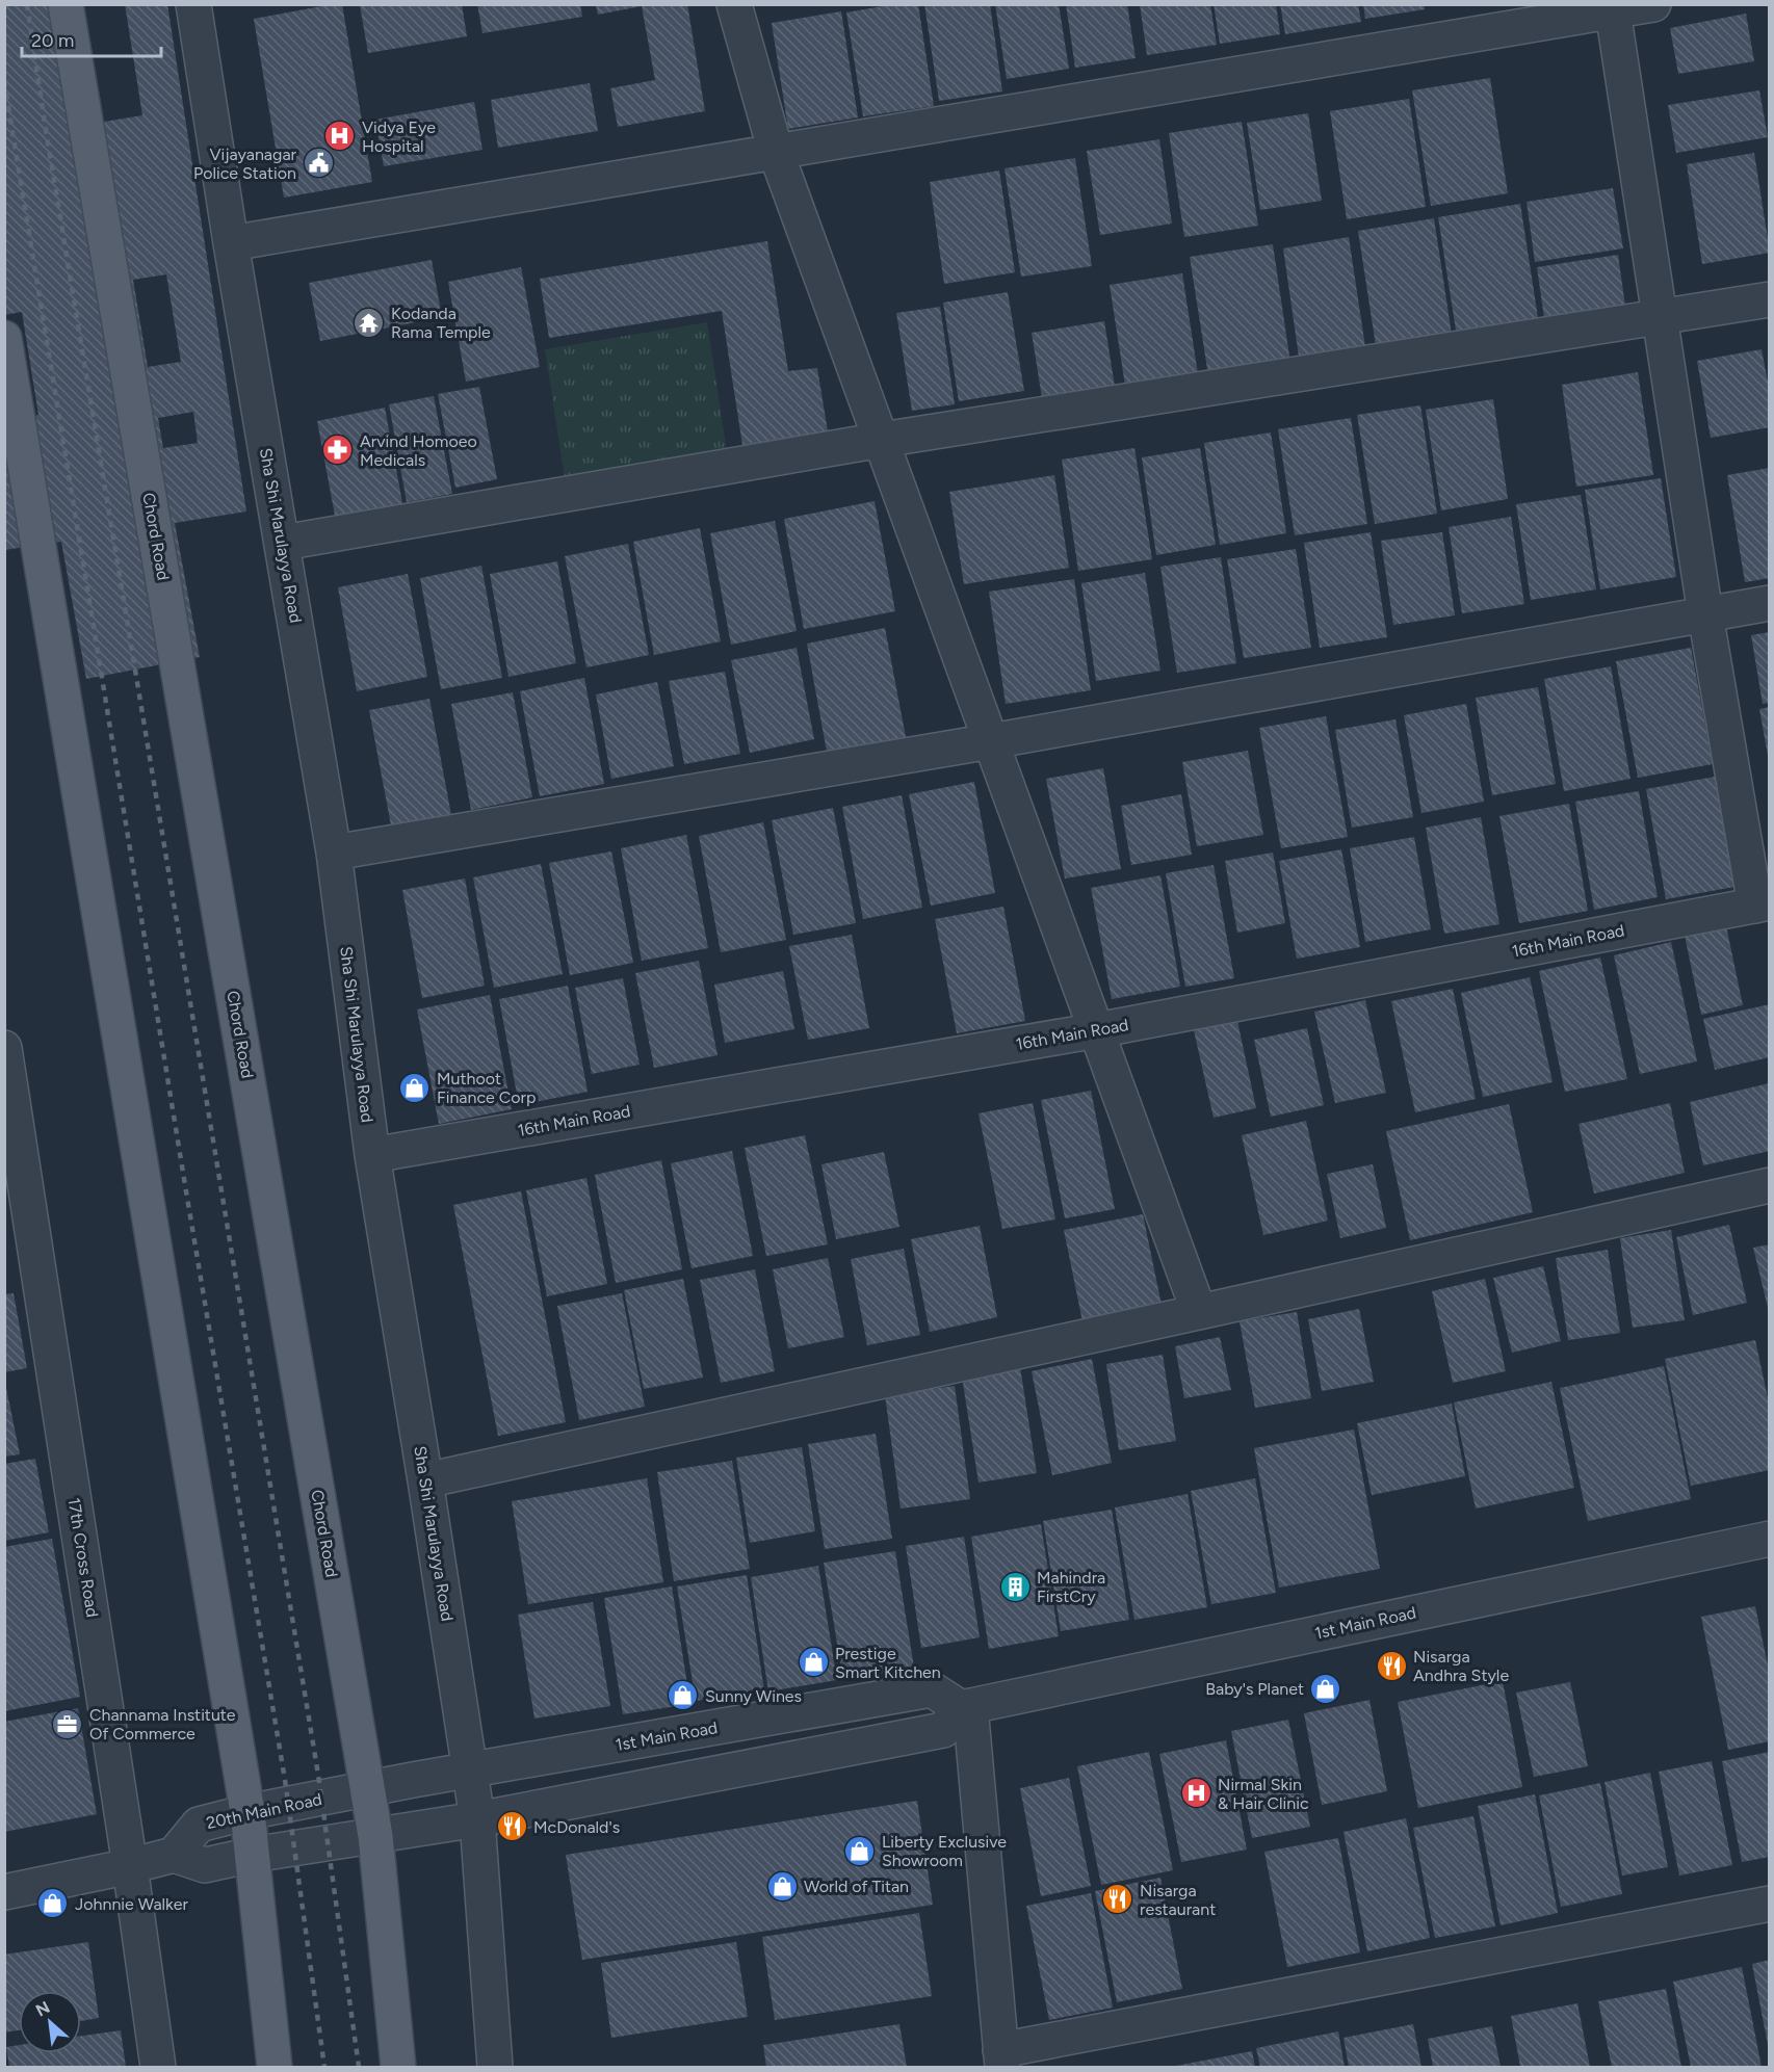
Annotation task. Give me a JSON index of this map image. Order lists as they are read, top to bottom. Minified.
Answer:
{"streets":{"main road":["Chord Road"],"street":["Sha Shi Marulayya Road","16th Main Road","17th Cross Road","1st Main Road","20th Main Road"]},"crossings":[["Sha Shi Marulayya Road","16th Main Road"],["Sha Shi Marulayya Road","1st Main Road"],["Chord Road","1st Main Road"],["Chord Road","20th Main Road"],["1st Main Road","20th Main Road"]],"places":{"hospital":["Vidya Eye Hospital","Nirmal Skin & Hair Clinic"],"public building":["Vijayanagar Police Station"],"temple":["Kodanda Rama Temple"],"pharmacy":["Arvind Homoeo Medicals"],"shop":["Muthoot Finance Corp","Prestige Smart Kitchen","Baby's Planet","Sunny Wines","Liberty Exclusive Showroom","World of Titan","Johnnie Walker"],"building":["Mahindra FirstCry"],"restaurant":["Nisarga Andhra Style","McDonald's","Nisarga restaurant"],"office":["Channama Institute Of Commerce"]},"scale_bar":"20 m","north":"top left"}
